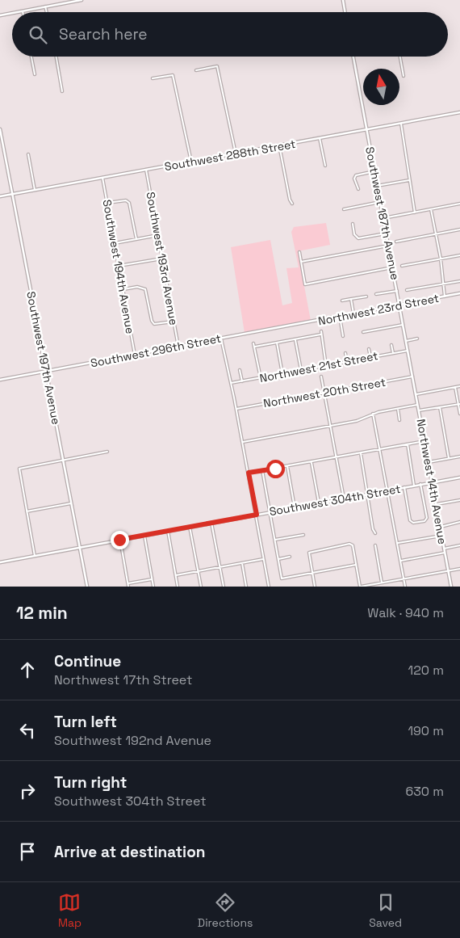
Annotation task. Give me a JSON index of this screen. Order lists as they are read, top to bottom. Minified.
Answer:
{"streets":{"street":["Southwest 288th Street","Southwest 187th Avenue","Southwest 193rd Avenue","Southwest 194th Avenue","Northwest 23rd Street","Southwest 296th Street","Southwest 197th Avenue","Northwest 21st Street","Northwest 20th Street","Northwest 14th Avenue","Southwest 304th Street"]},"crossings":[["Southwest 288th Street","Southwest 187th Avenue"],["Southwest 288th Street","Southwest 193rd Avenue"],["Southwest 288th Street","Southwest 194th Avenue"],["Southwest 288th Street","Southwest 197th Avenue"],["Southwest 187th Avenue","Northwest 23rd Street"],["Southwest 187th Avenue","Northwest 21st Street"],["Southwest 187th Avenue","Northwest 20th Street"],["Southwest 187th Avenue","Northwest 14th Avenue"],["Southwest 193rd Avenue","Southwest 296th Street"],["Southwest 194th Avenue","Southwest 296th Street"],["Northwest 23rd Street","Southwest 296th Street"],["Southwest 296th Street","Southwest 197th Avenue"],["Southwest 197th Avenue","Southwest 304th Street"],["Northwest 20th Street","Northwest 14th Avenue"],["Northwest 14th Avenue","Southwest 304th Street"]],"north":"top","page":{"search":"Search here","heading":["12 min","Walk · 940 m"],"list":[["Continue","Northwest 17th Street","120 m"],["Turn left","Southwest 192nd Avenue","190 m"],["Turn right","Southwest 304th Street","630 m"],"Arrive at destination"],"nav":["Map","Directions","Saved"]}}
